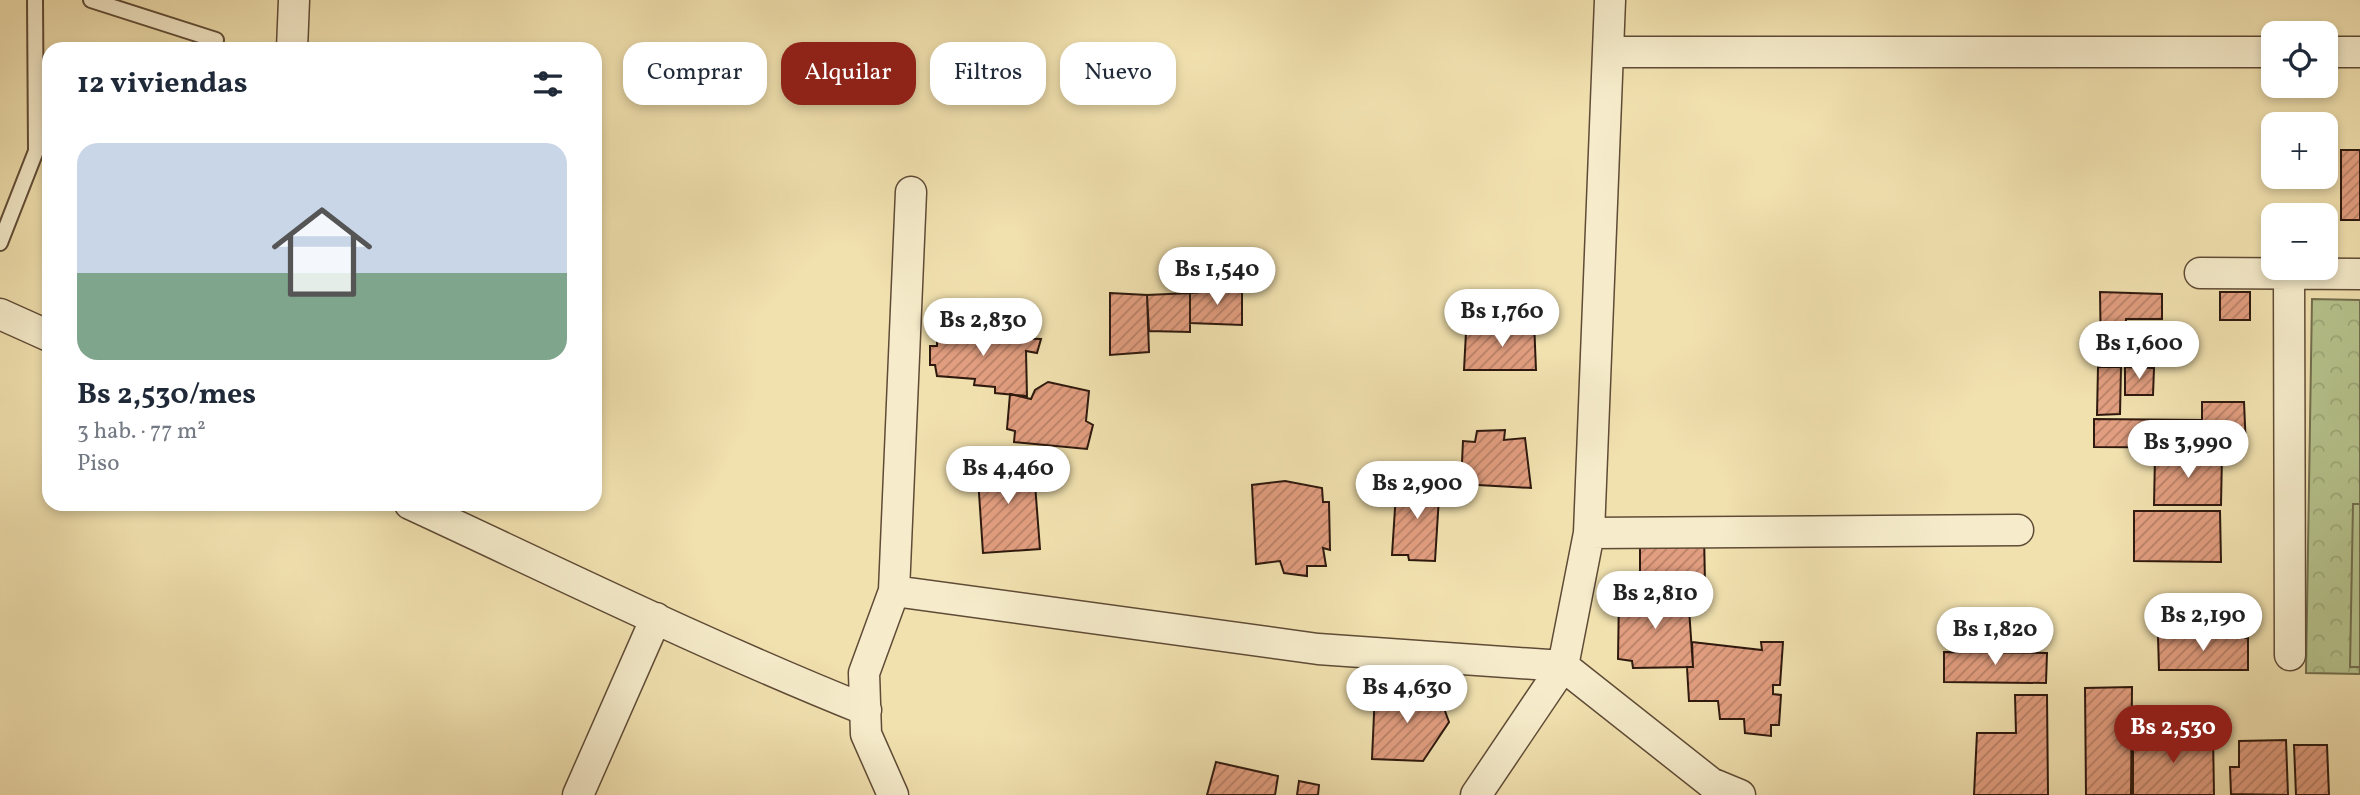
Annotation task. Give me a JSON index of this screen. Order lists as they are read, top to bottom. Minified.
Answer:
{"page":{"map_buttons":["+","−"],"chip":["Comprar","Alquilar","Filtros","Nuevo"],"heading":"12 viviendas","list":[{"name":"Bs 2,530/mes","note":"3 hab. · 77 m² · Piso"}],"price":["Bs 1,540","Bs 1,760","Bs 2,830","Bs 1,600","Bs 3,990","Bs 4,460","Bs 2,900","Bs 2,810","Bs 2,190","Bs 1,820","Bs 4,630","Bs 2,530"]}}
